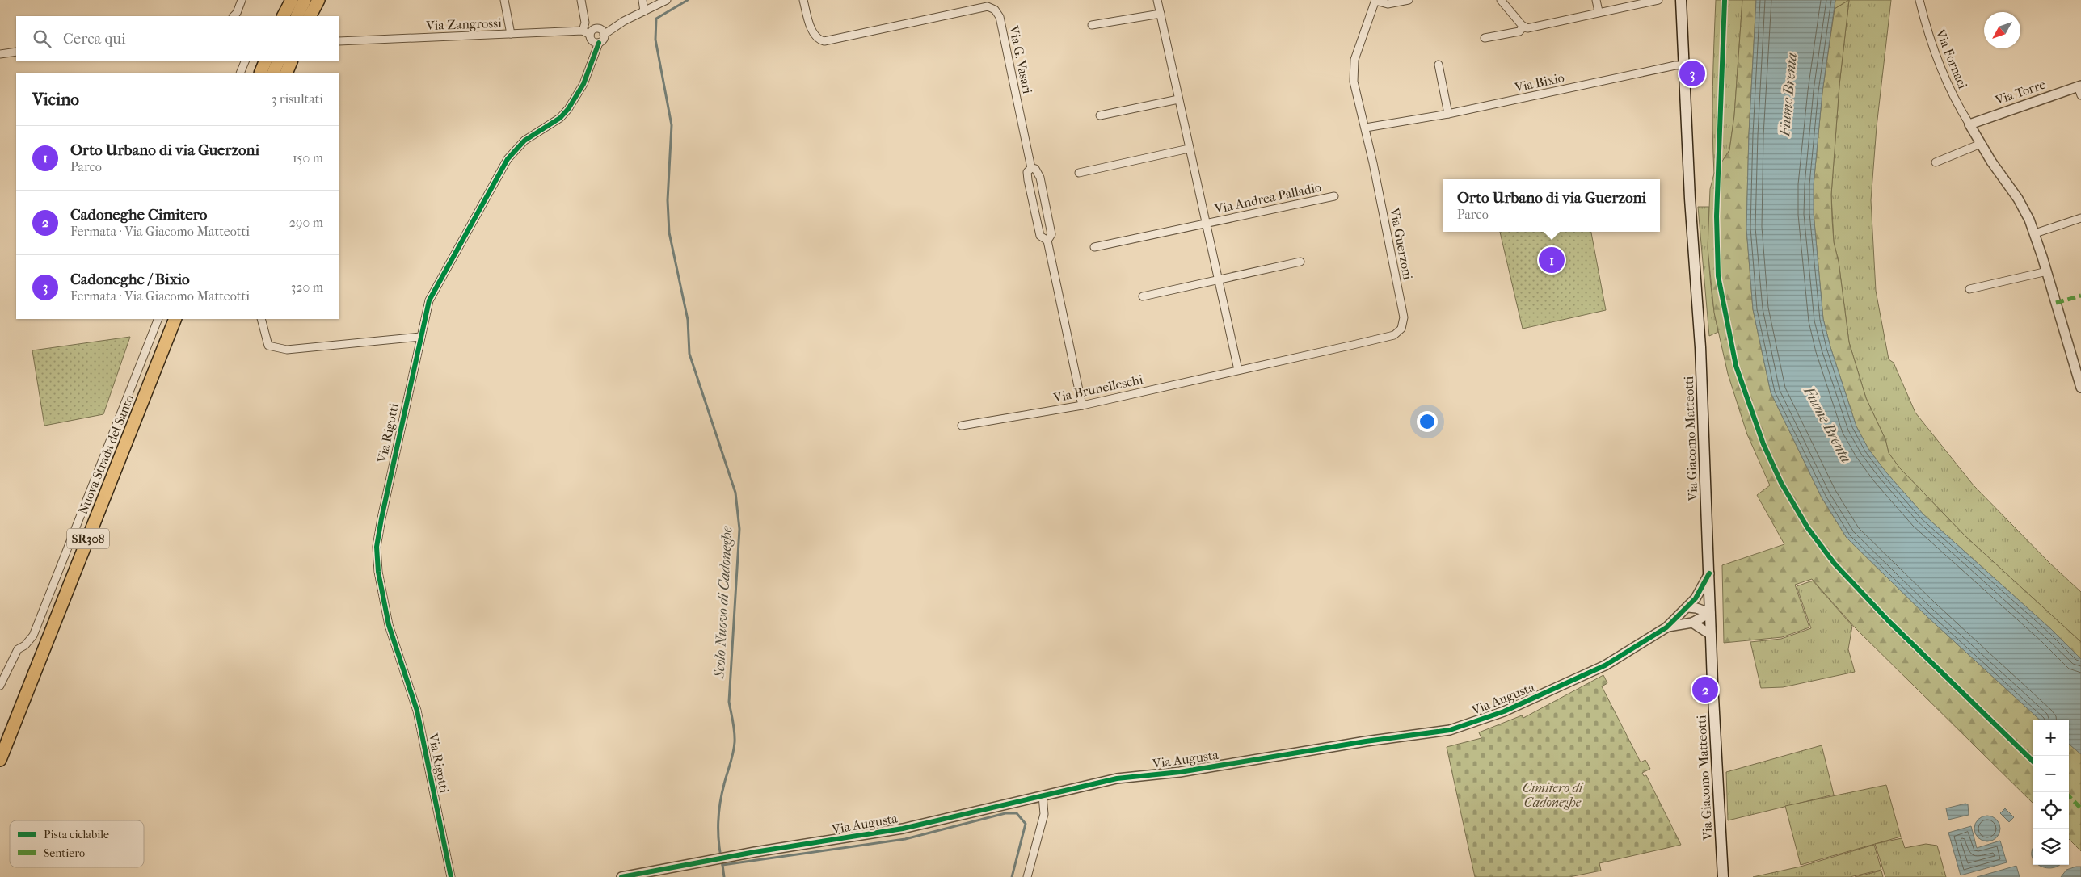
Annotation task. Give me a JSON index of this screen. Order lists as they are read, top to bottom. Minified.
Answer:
{"streets":{"highway":["Nuova Strada del Santo","SR308"],"main road":["Via Giacomo Matteotti"],"street":["Via Zangrossi","Via Fornaci","Via G. Vasari","Via Bixio","Via Torre","Via Andrea Palladio","Via Guerzoni","Via Brunelleschi","Via Rigotti","Via Augusta"]},"crossings":[["Via Fornaci","Via Torre"],["Via G. Vasari","Via Brunelleschi"],["Via Bixio","Via Guerzoni"],["Via Bixio","Via Giacomo Matteotti"],["Via Andrea Palladio","Via Guerzoni"],["Via Andrea Palladio","Via Brunelleschi"],["Via Guerzoni","Via Brunelleschi"],["Via Giacomo Matteotti","Via Augusta"]],"water":["Fiume Brenta","Scolo Nuovo di Cadoneghe"],"parks":["Cimitero di Cadoneghe"],"legend":["Pista ciclabile","Sentiero"],"north":"bottom left","page":{"search":"Cerca qui","pins":["3","1","2"],"heading":["Vicino","3 risultati"],"list":[{"mark":"1","name":"Orto Urbano di via Guerzoni","note":"Parco","value":"150 m"},{"mark":"2","name":"Cadoneghe Cimitero","note":"Fermata · Via Giacomo Matteotti","value":"290 m"},{"mark":"3","name":"Cadoneghe / Bixio","note":"Fermata · Via Giacomo Matteotti","value":"320 m"}],"popup":["Orto Urbano di via Guerzoni","Parco"],"map_buttons":["+","−"]}}
